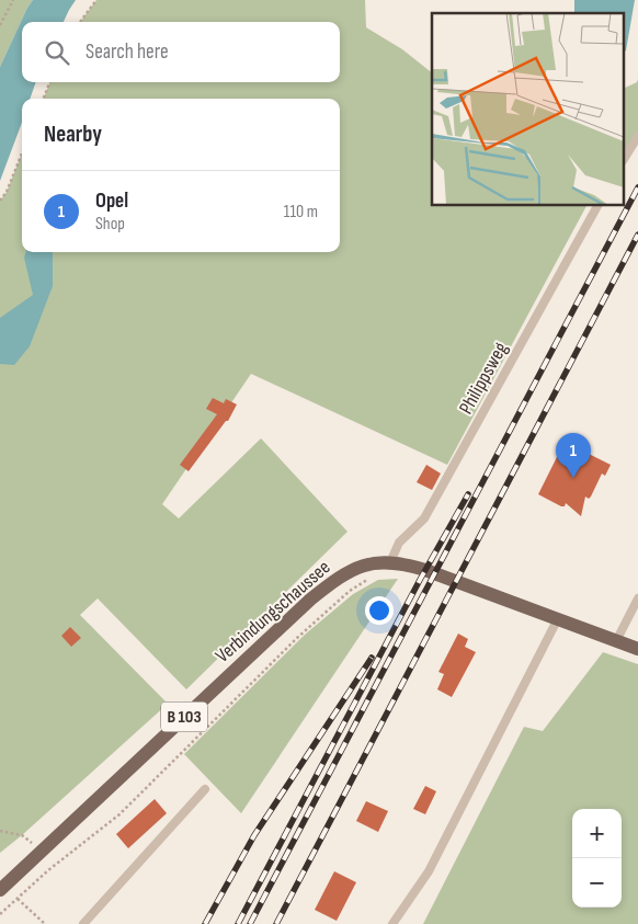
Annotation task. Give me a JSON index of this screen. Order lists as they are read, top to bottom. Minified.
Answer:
{"streets":{"main road":["Verbindungschaussee","B 103"],"lane":["Philippsweg"]},"crossings":[["Philippsweg","Verbindungschaussee"]],"page":{"search":"Search here","heading":"Nearby","list":[{"mark":"1","name":"Opel","note":"Shop","value":"110 m"}],"pins":"1","map_buttons":["+","−"]}}
